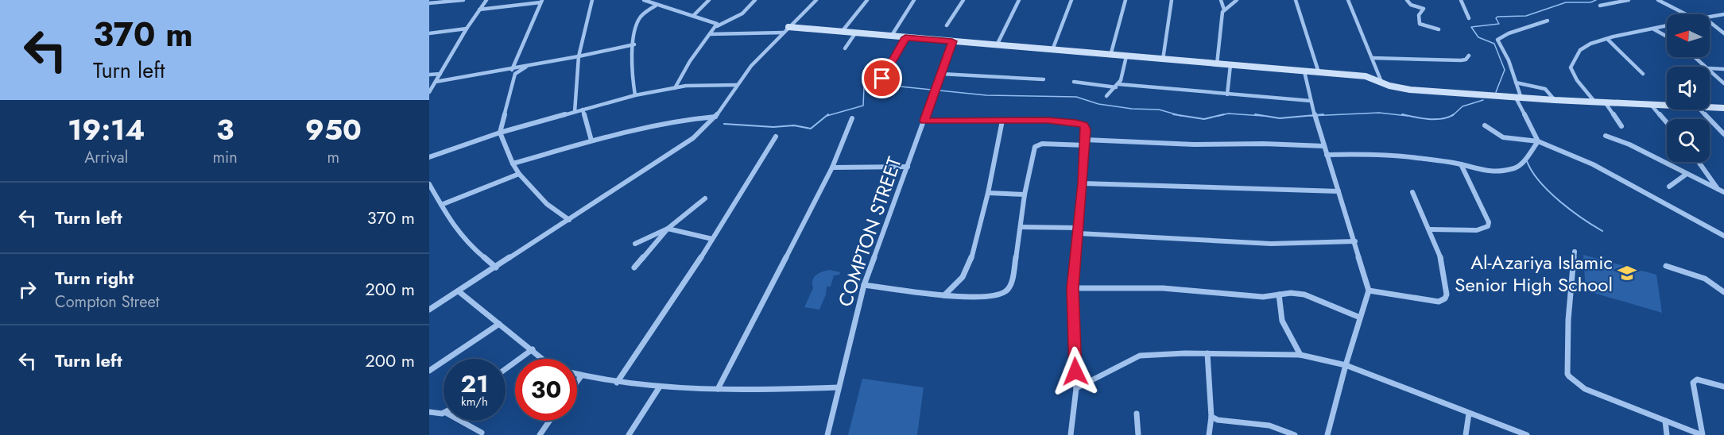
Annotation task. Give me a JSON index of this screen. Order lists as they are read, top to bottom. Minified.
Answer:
{"streets":{"street":["COMPTON STREET"]},"places":{"school or university":["Al-Azariya Islamic Senior High School"]},"north":"left","page":{"turn":["370 m","Turn left"],"eta":["19:14","Arrival","3","min","950","m"],"list":[{"name":"Turn left","value":"370 m"},{"name":"Turn right","note":"Compton Street","value":"200 m"},{"name":"Turn left","value":"200 m"}],"speed":"21 km/h","limit":"30"}}
